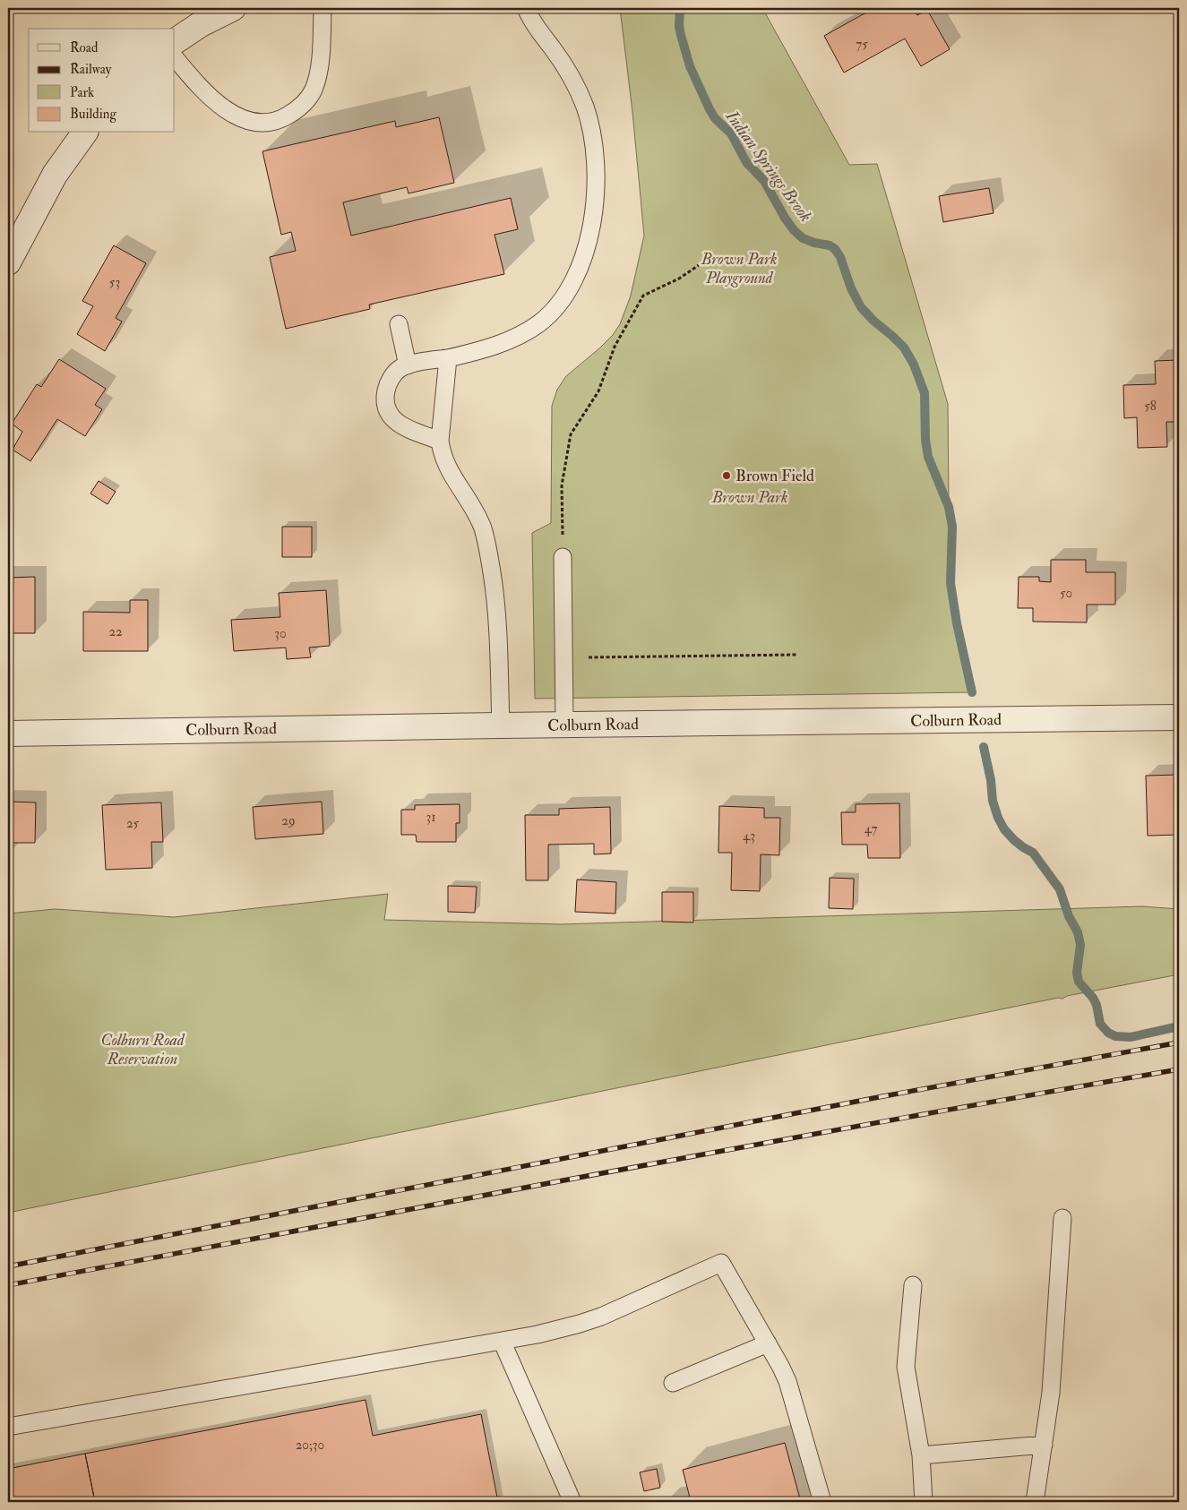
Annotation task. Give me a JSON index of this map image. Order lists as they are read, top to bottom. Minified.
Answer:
{"streets":{"street":["Colburn Road"]},"water":["Indian Springs Brook"],"parks":["Brown Park Playground","Brown Park","Colburn Road Reservation"],"places":["Brown Field"],"house_numbers":["75","53","58","50","22","30","31","29","25","47","43","20;30"],"legend":["Road","Railway","Park","Building"]}
